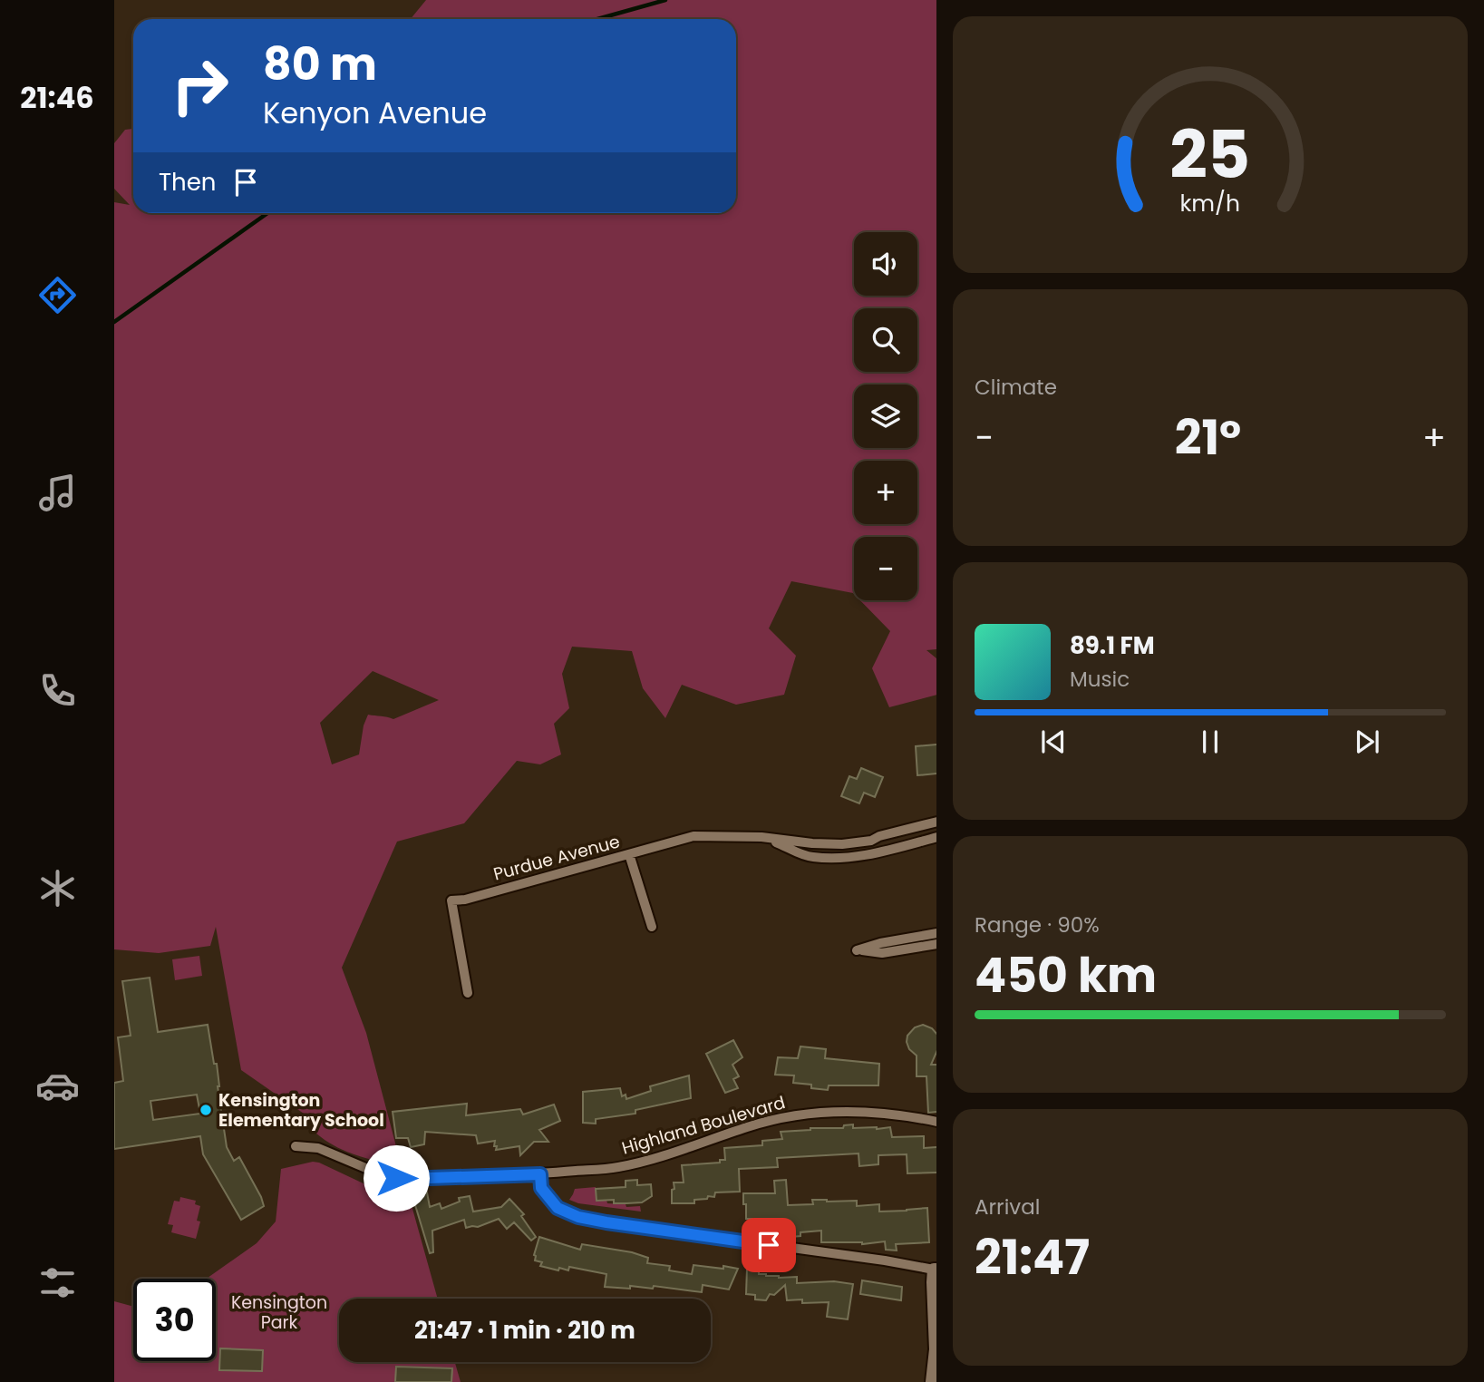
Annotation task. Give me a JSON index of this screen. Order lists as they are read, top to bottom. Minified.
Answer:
{"streets":{"street":["Purdue Avenue","Highland Boulevard"]},"parks":["Kensington Park"],"places":["Kensington Elementary School"],"page":{"tabs":"21:46","turn":["80 m","Kenyon Avenue"],"then":"Then","map_buttons":["+","−"],"tile":["Climate",["Range · 90%","450 km"],["Arrival","21:47"]],"heat":["−","21°","+"],"song":["89.1 FM","Music"],"limit":"30","trip":"21:47 · 1 min · 210 m","gauge":["25","km/h"]}}
